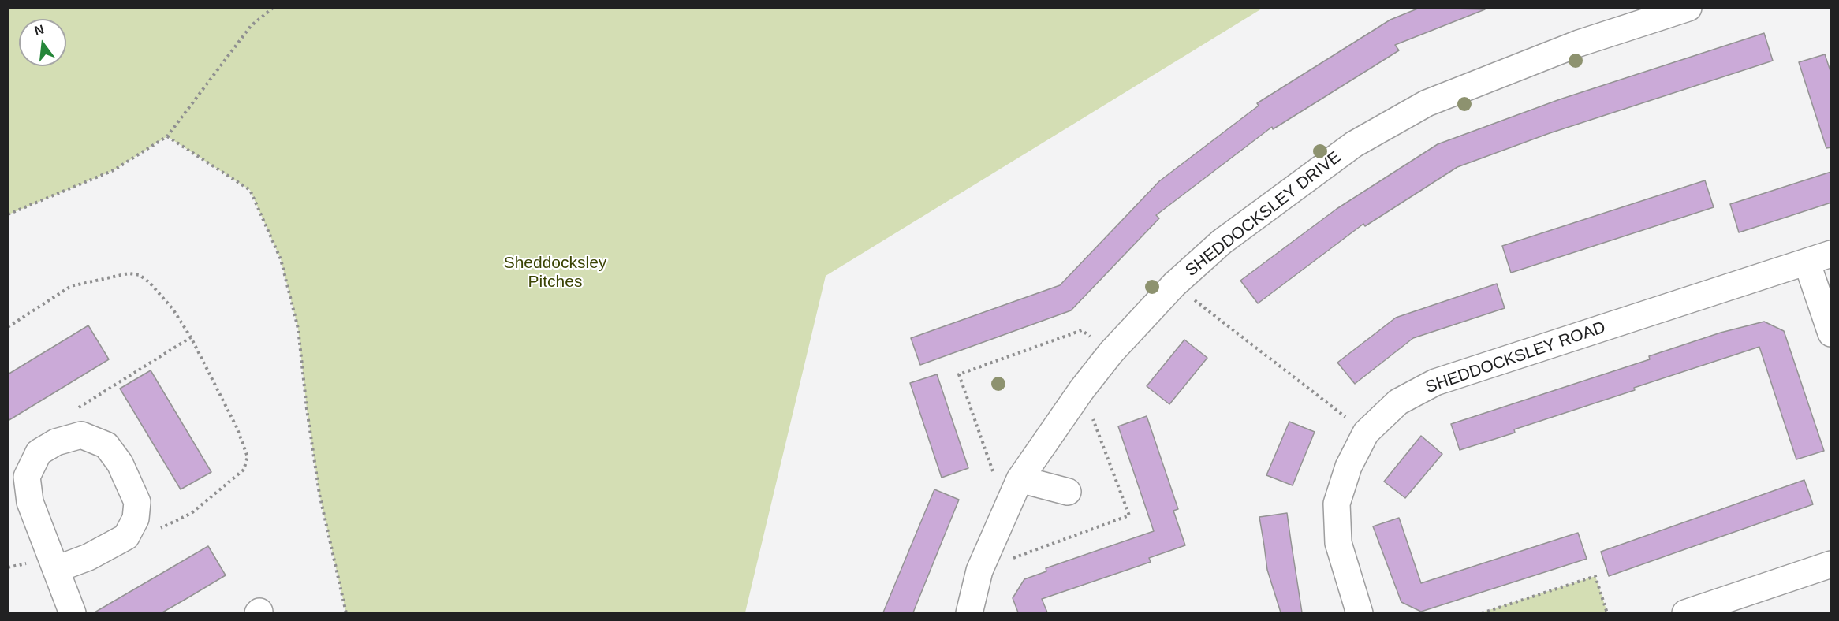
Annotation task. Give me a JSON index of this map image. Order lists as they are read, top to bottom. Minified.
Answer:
{"streets":{"street":["SHEDDOCKSLEY DRIVE","SHEDDOCKSLEY ROAD"]},"parks":["Sheddocksley Pitches"],"north":"top"}
